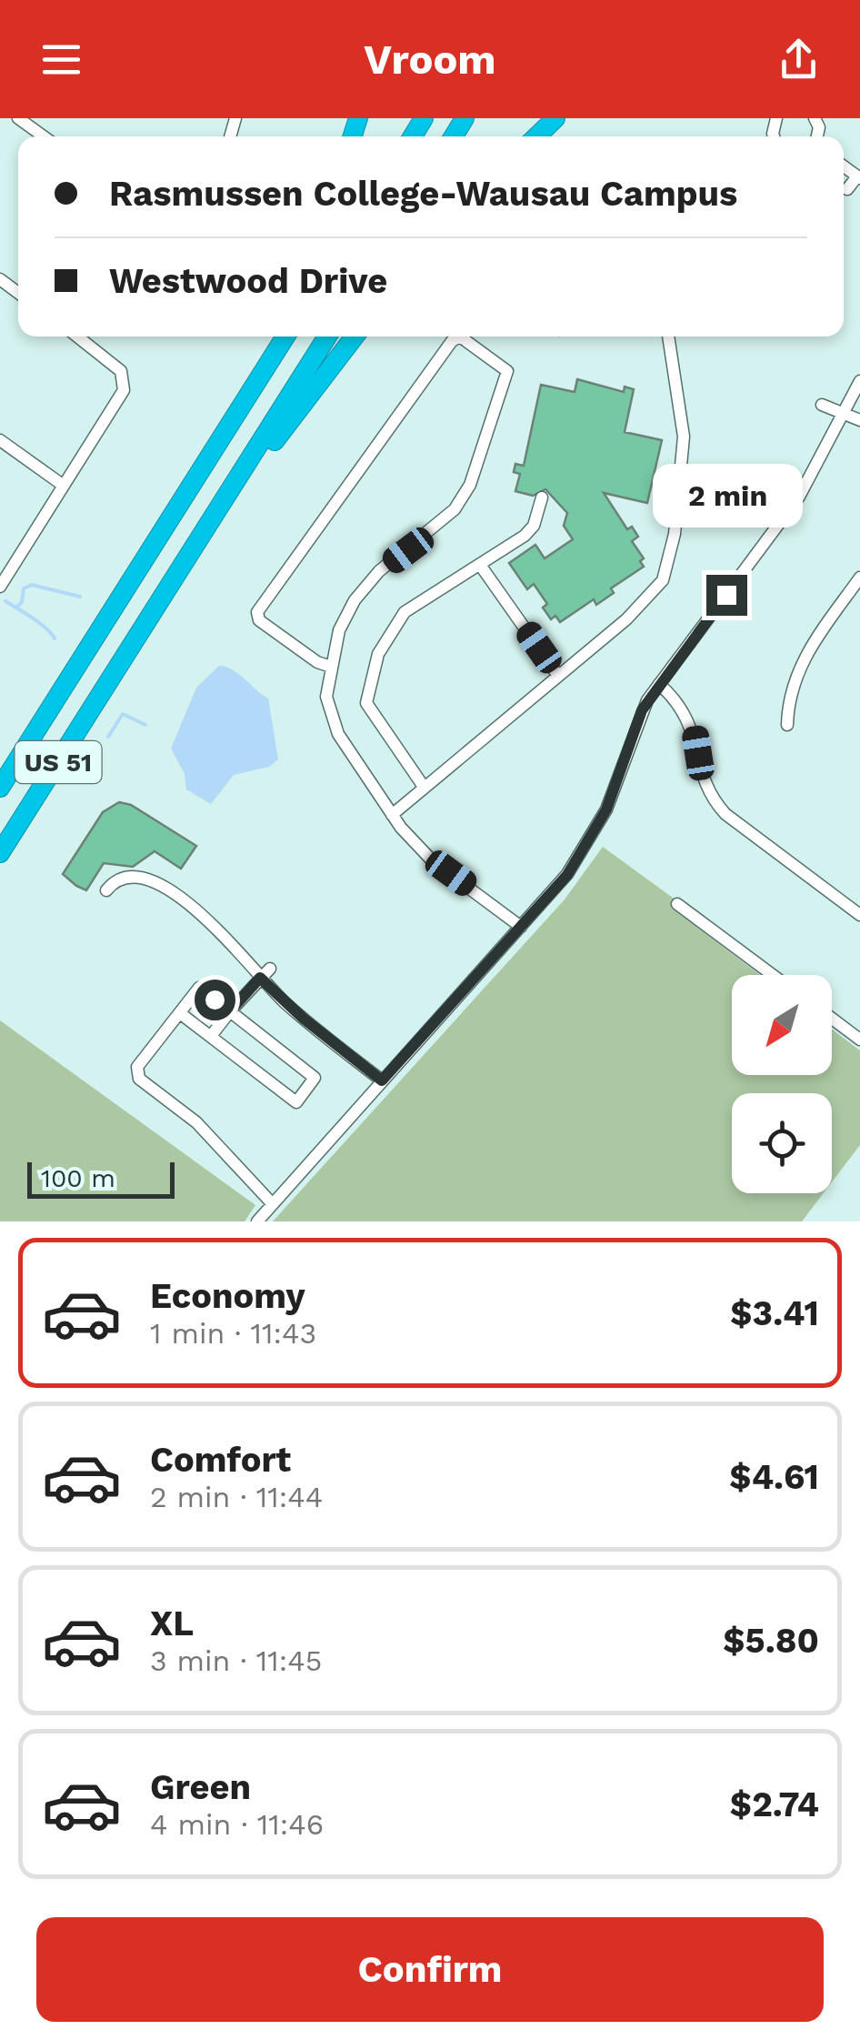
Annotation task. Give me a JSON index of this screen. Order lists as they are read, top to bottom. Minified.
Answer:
{"streets":{"highway":["US 51"]},"scale_bar":"100 m","north":"bottom left","page":{"header":"Vroom","banner":["Rasmussen College-Wausau Campus","Westwood Drive"],"bubble":"2 min","scale":"100 m","list":[{"name":"Economy","note":"1 min · 11:43","value":"$3.41"},{"name":"Comfort","note":"2 min · 11:44","value":"$4.61"},{"name":"XL","note":"3 min · 11:45","value":"$5.80"},{"name":"Green","note":"4 min · 11:46","value":"$2.74"}],"buttons":"Confirm"}}
